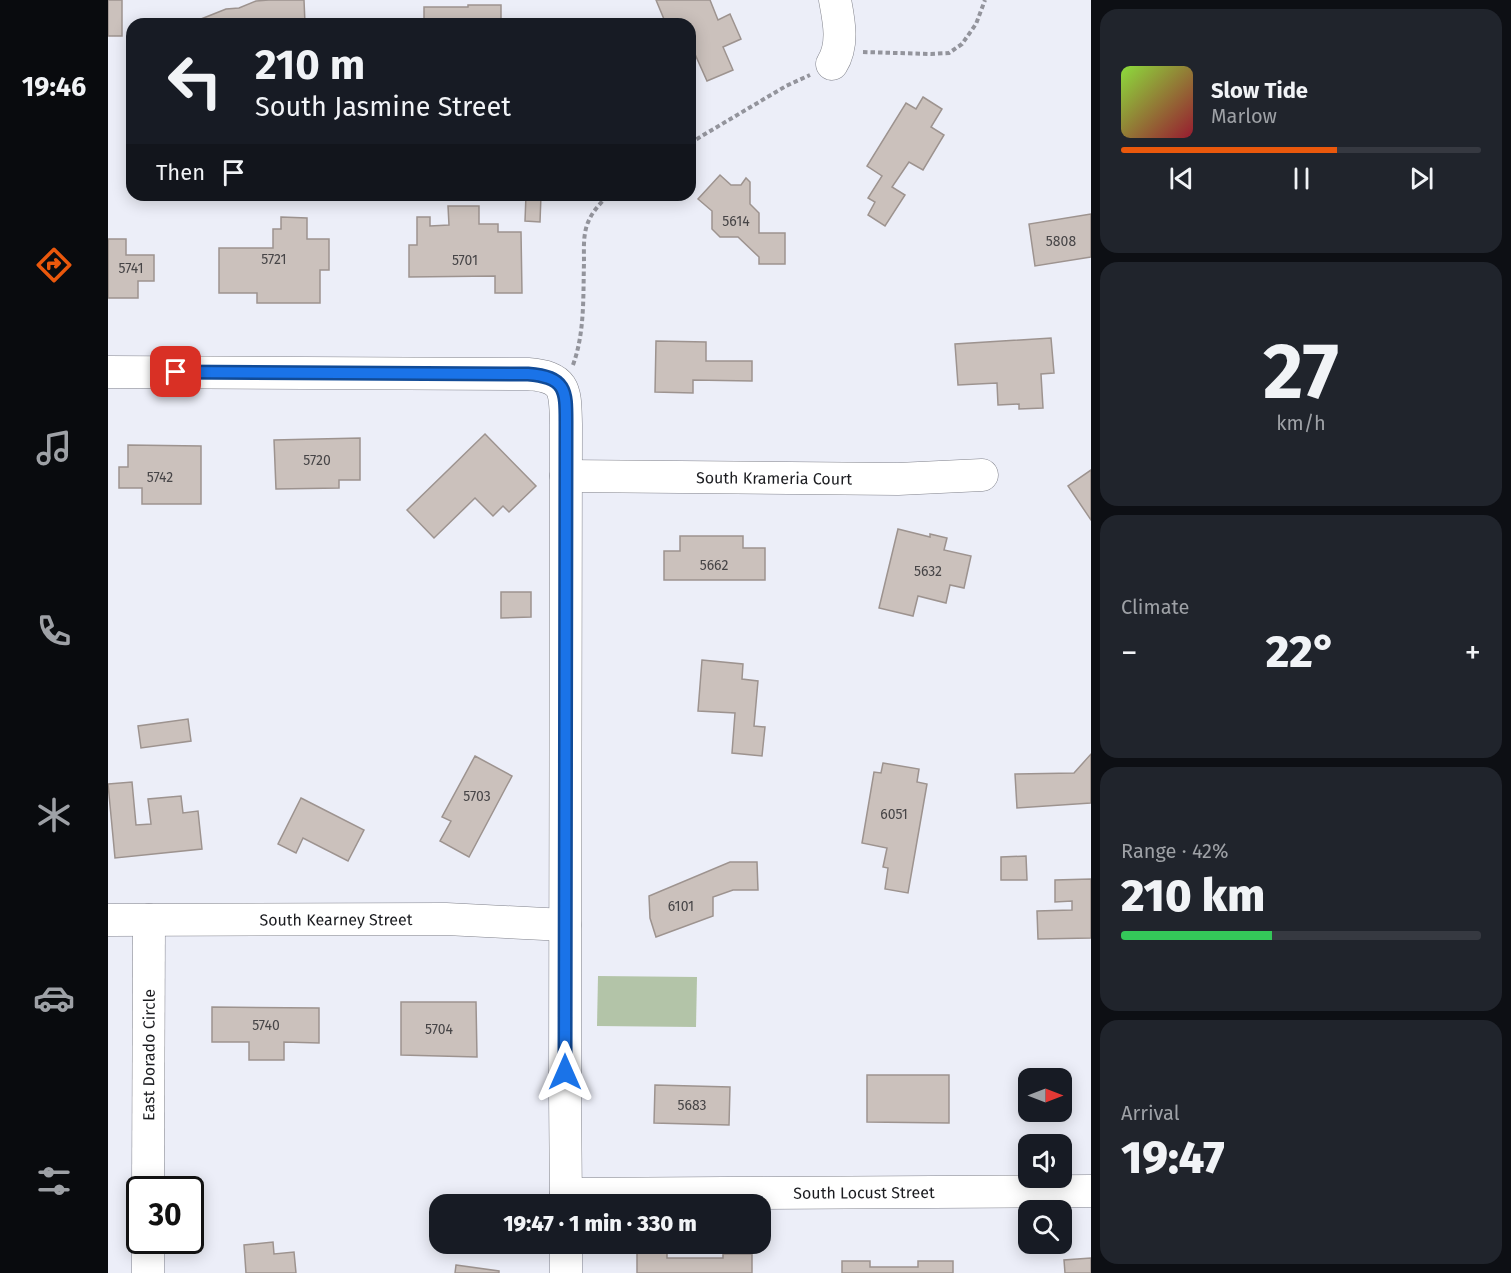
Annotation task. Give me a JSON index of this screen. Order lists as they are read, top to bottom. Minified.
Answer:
{"streets":{"street":["South Krameria Court","South Kearney Street","East Dorado Circle","South Locust Street"]},"crossings":[["South Kearney Street","East Dorado Circle"]],"house_numbers":["5614","5808","5721","5701","5741","5720","5742","5662","5632","5703","6051","6101","5740","5704","5683"],"north":"right","page":{"tabs":"19:46","turn":["210 m","South Jasmine Street"],"song":["Slow Tide","Marlow"],"then":"Then","tile":[["27","km/h"],"Climate",["Range · 42%","210 km"],["Arrival","19:47"]],"heat":["−","22°","+"],"limit":"30","trip":"19:47 · 1 min · 330 m"}}
